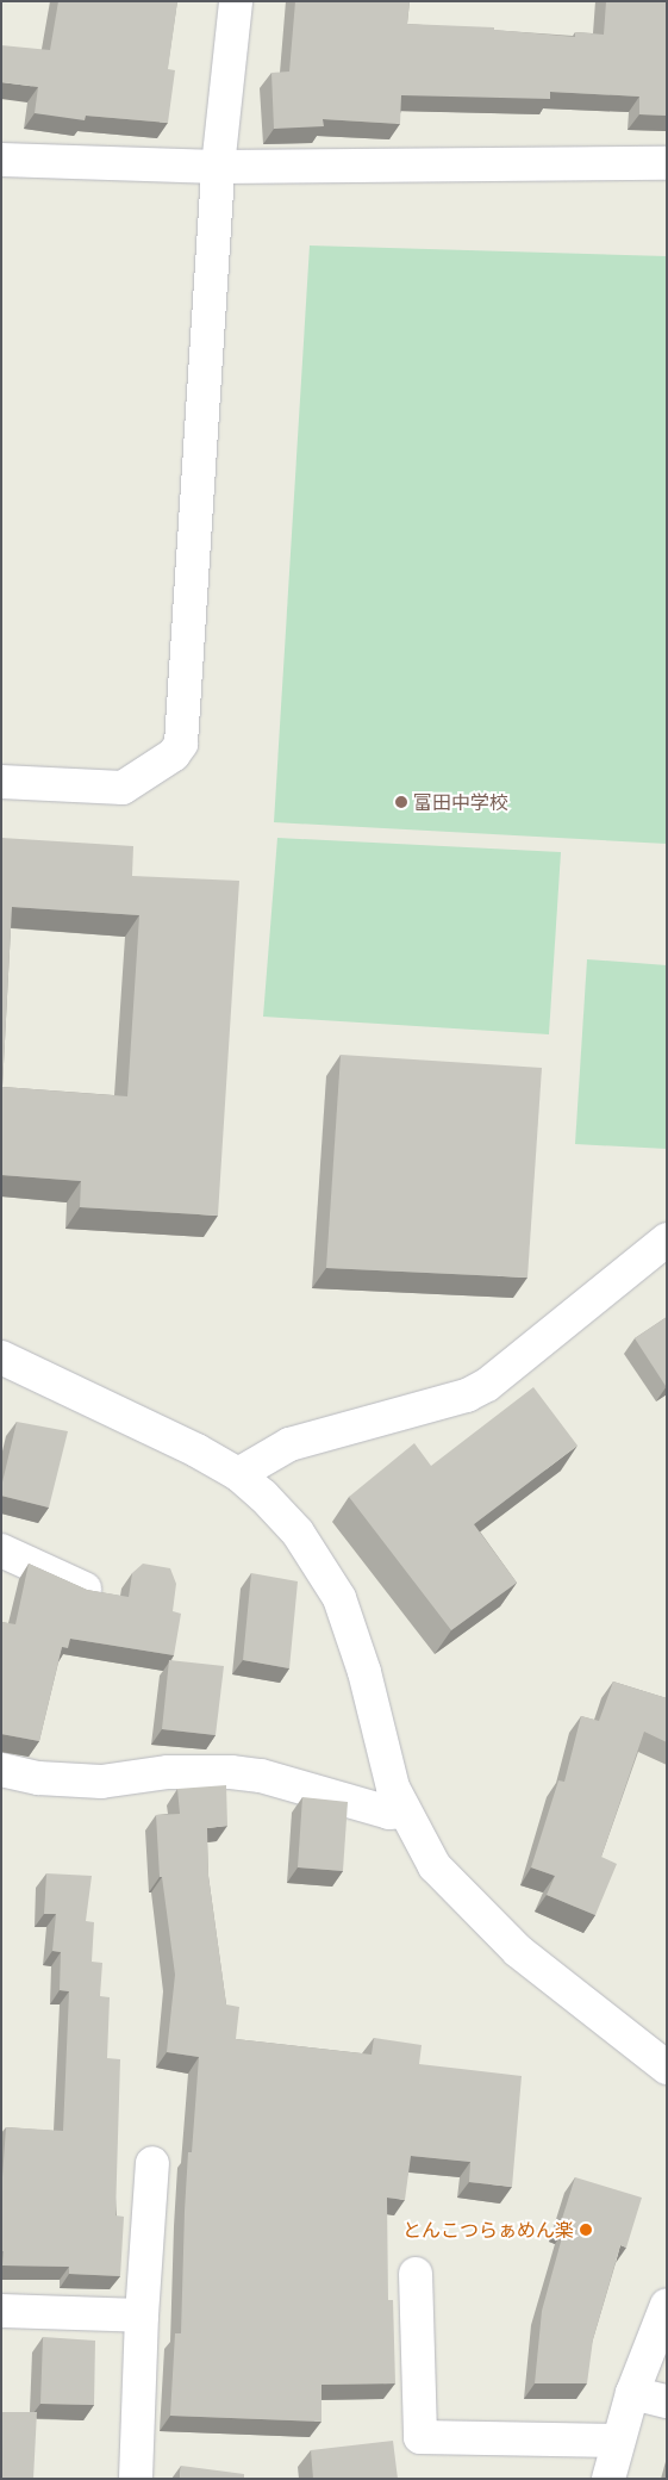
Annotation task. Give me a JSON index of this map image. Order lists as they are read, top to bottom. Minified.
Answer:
{"places":["富田中学校","とんこつらぁめん楽"]}
